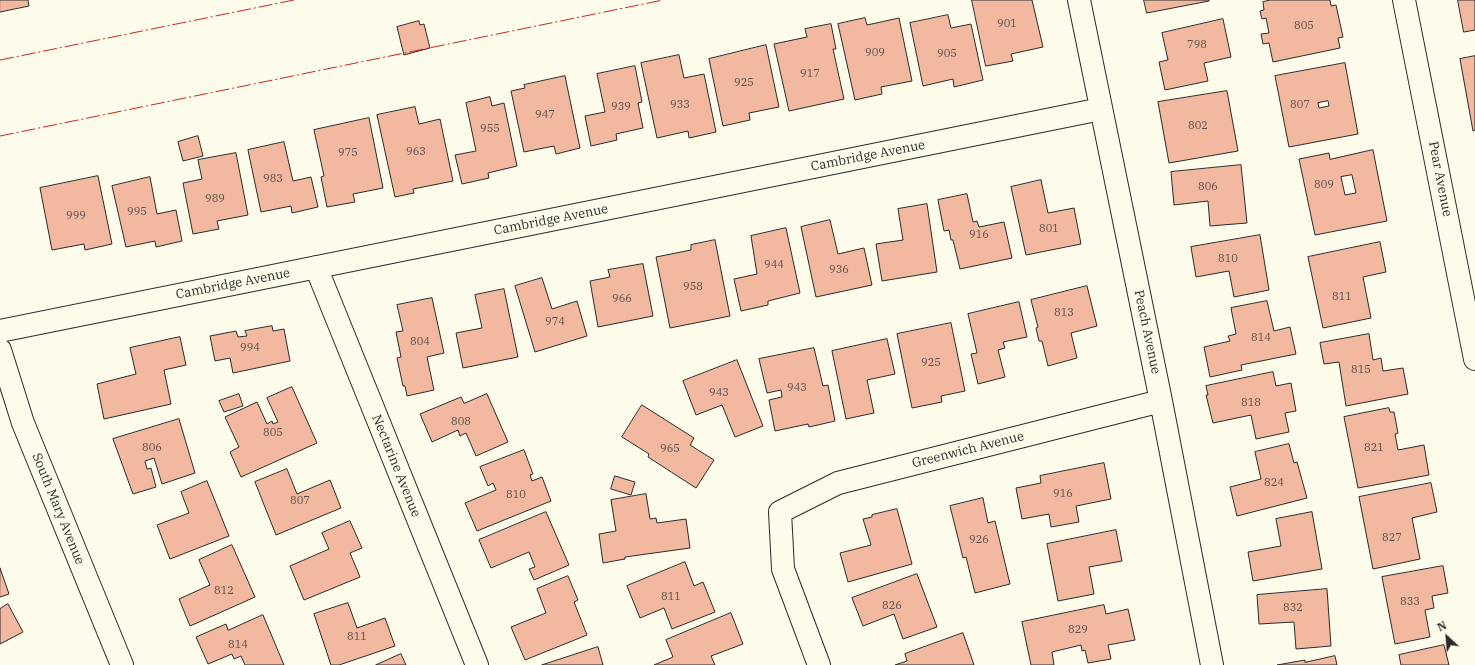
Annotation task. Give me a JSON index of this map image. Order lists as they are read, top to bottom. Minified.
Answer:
{"streets":{"street":["Cambridge Avenue","Pear Avenue","Peach Avenue","Greenwich Avenue","Nectarine Avenue","South Mary Avenue"]},"crossings":[["Cambridge Avenue","Peach Avenue"],["Cambridge Avenue","Nectarine Avenue"],["Peach Avenue","Greenwich Avenue"]],"house_numbers":["901","805","798","909","905","917","925","933","807","939","947","802","955","963","975","983","809","806","989","995","999","801","916","810","944","936","958","811","966","813","974","814","804","994","925","815","943","943","818","808","805","806","821","965","824","916","810","807","827","926","812","811","833","826","832","829","811","814"],"north":"top left"}
